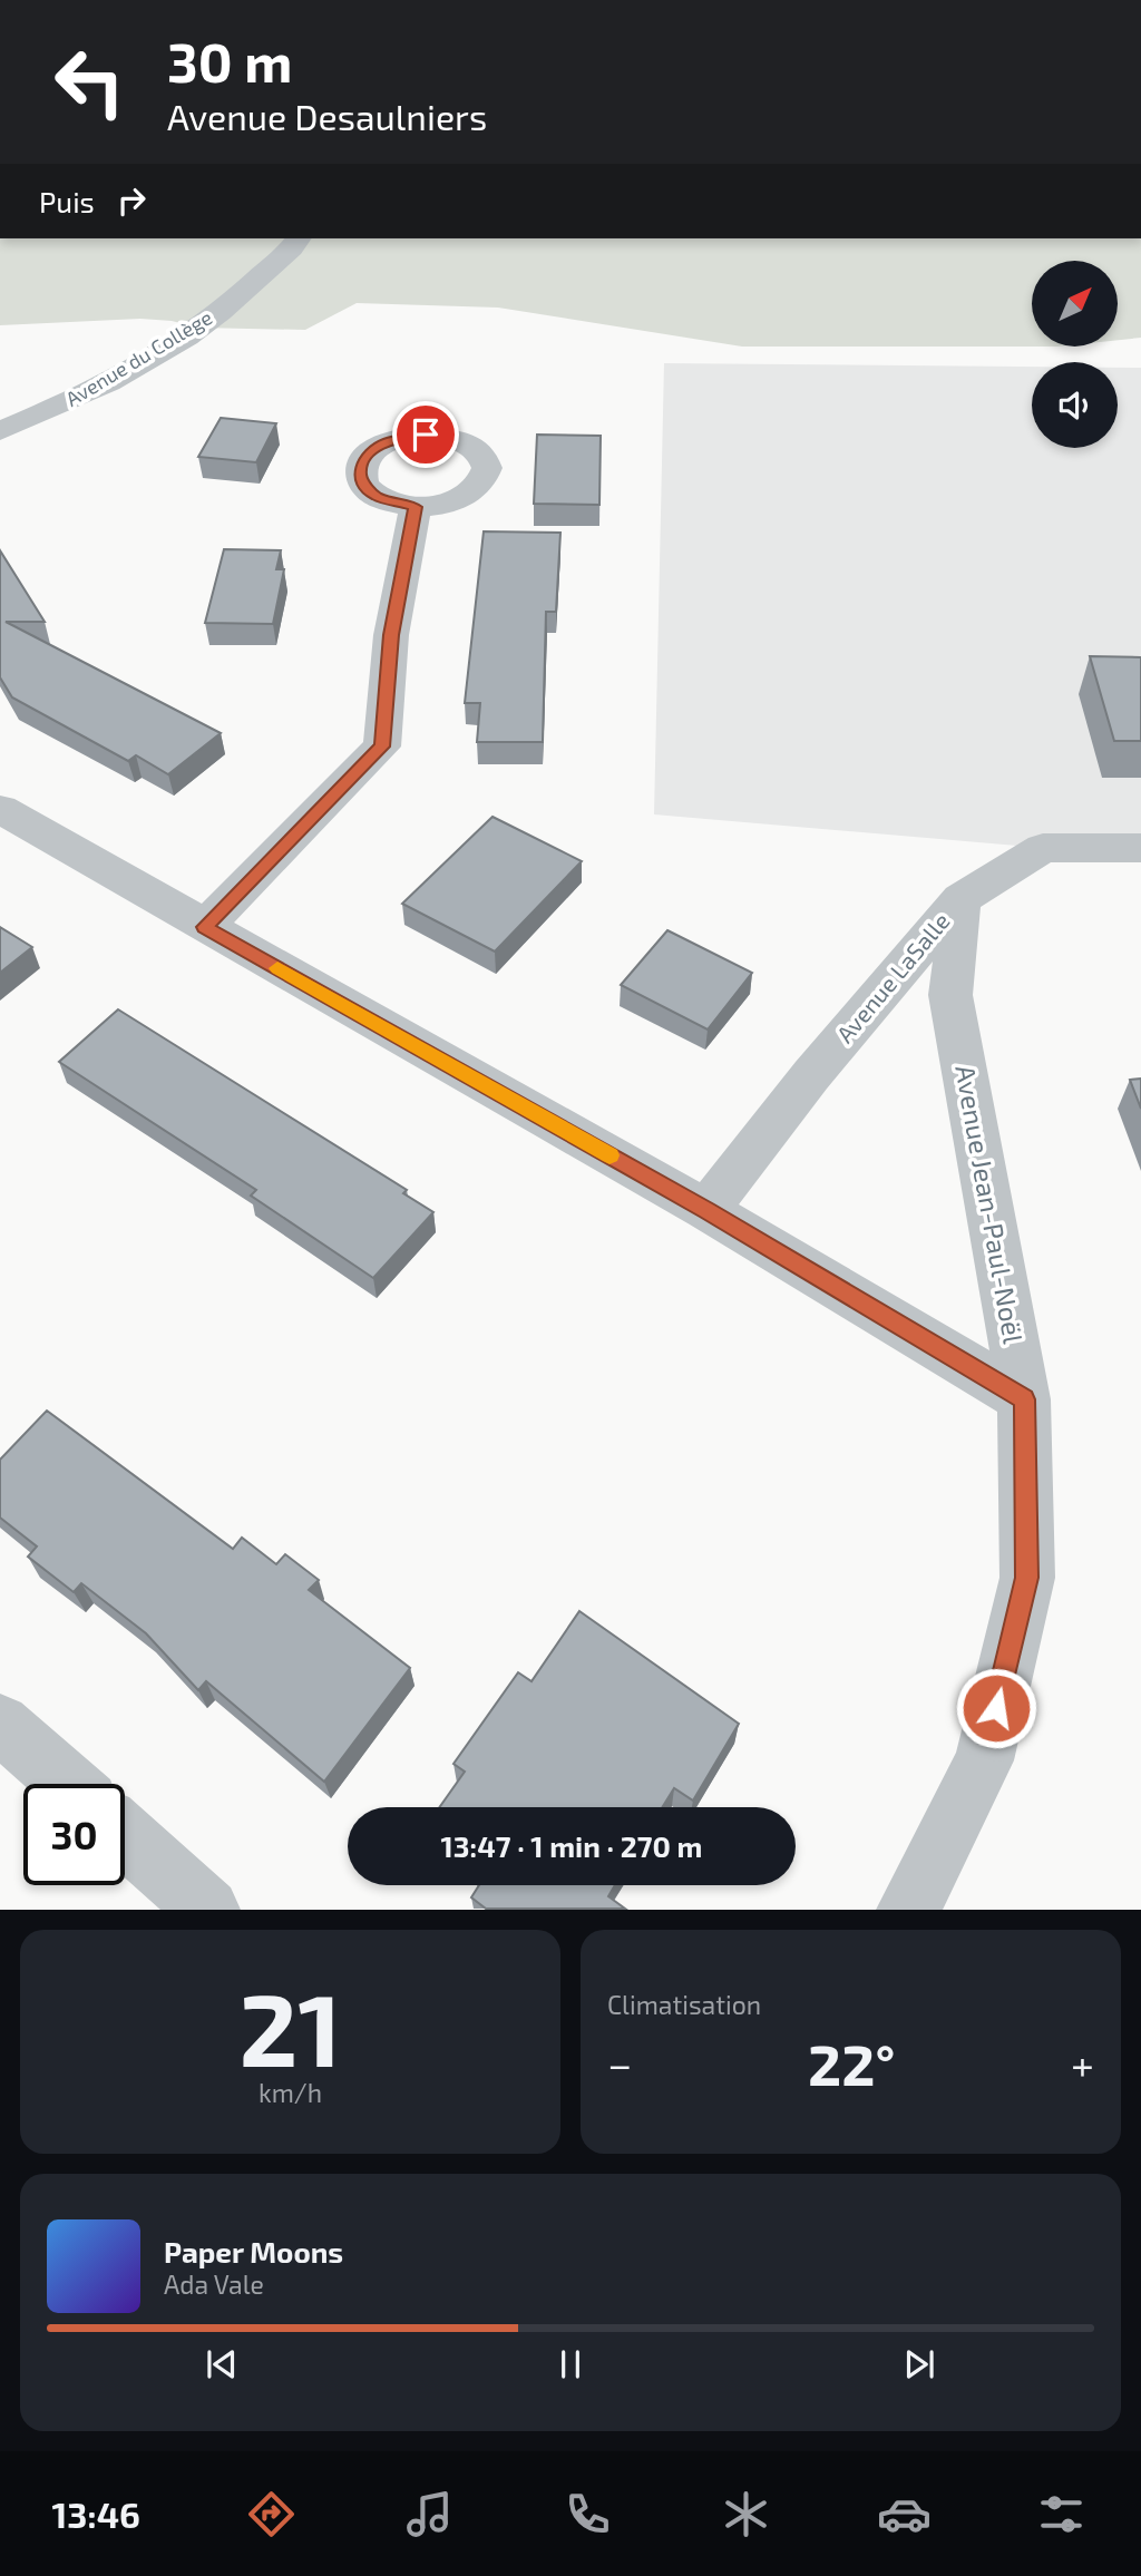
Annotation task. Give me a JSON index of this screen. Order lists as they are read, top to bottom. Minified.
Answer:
{"streets":{"street":["Avenue du Collège","Avenue LaSalle","Avenue Jean-Paul-Noël"]},"crossings":[["Avenue LaSalle","Avenue Jean-Paul-Noël"]],"north":"top right","page":{"turn":["30 m","Avenue Desaulniers"],"then":"Puis","limit":"30","trip":"13:47 · 1 min · 270 m","tile":[["21","km/h"],"Climatisation"],"heat":["−","22°","+"],"song":["Paper Moons","Ada Vale"],"tabs":"13:46"}}
